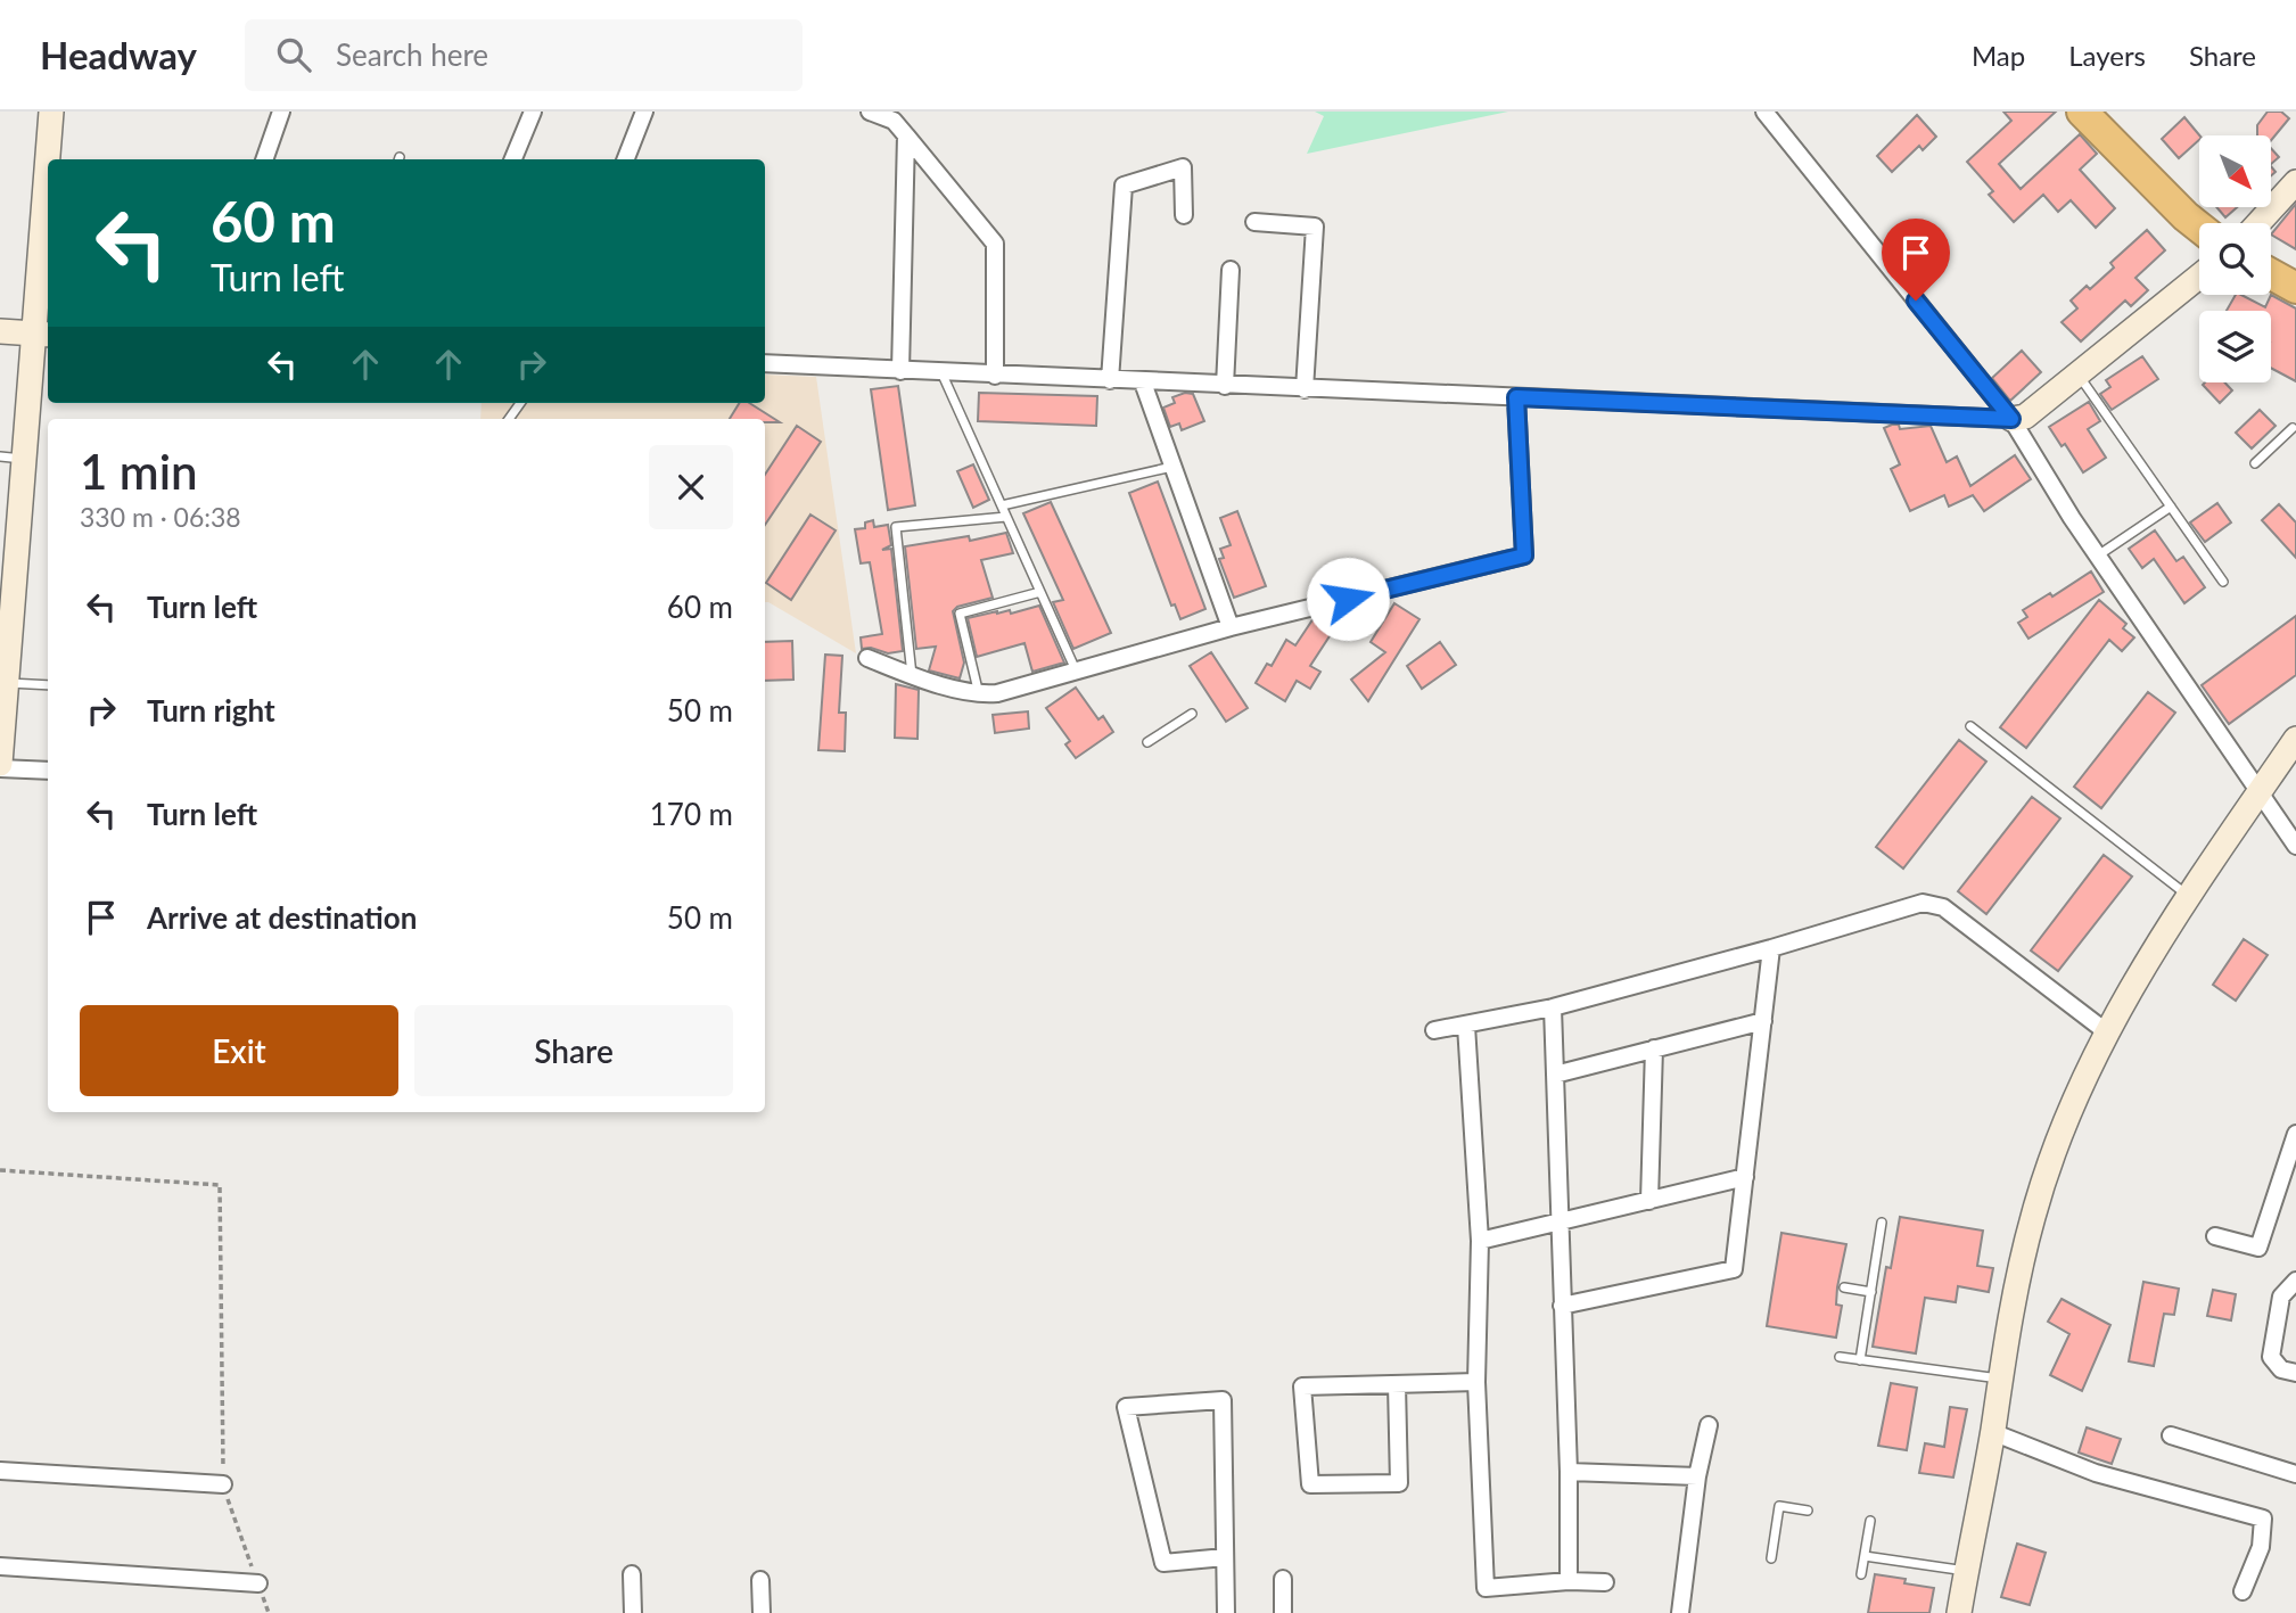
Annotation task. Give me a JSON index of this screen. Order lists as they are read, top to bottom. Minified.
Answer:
{"north":"bottom right","page":{"header":"Headway","search":"Search here","nav":["Map","Layers","Share"],"turn":["60 m","Turn left"],"heading":["1 min","330 m · 06:38"],"list":[{"name":"Turn left","value":"60 m"},{"name":"Turn right","value":"50 m"},{"name":"Turn left","value":"170 m"},{"name":"Arrive at destination","value":"50 m"}],"buttons":["Exit","Share"]}}
